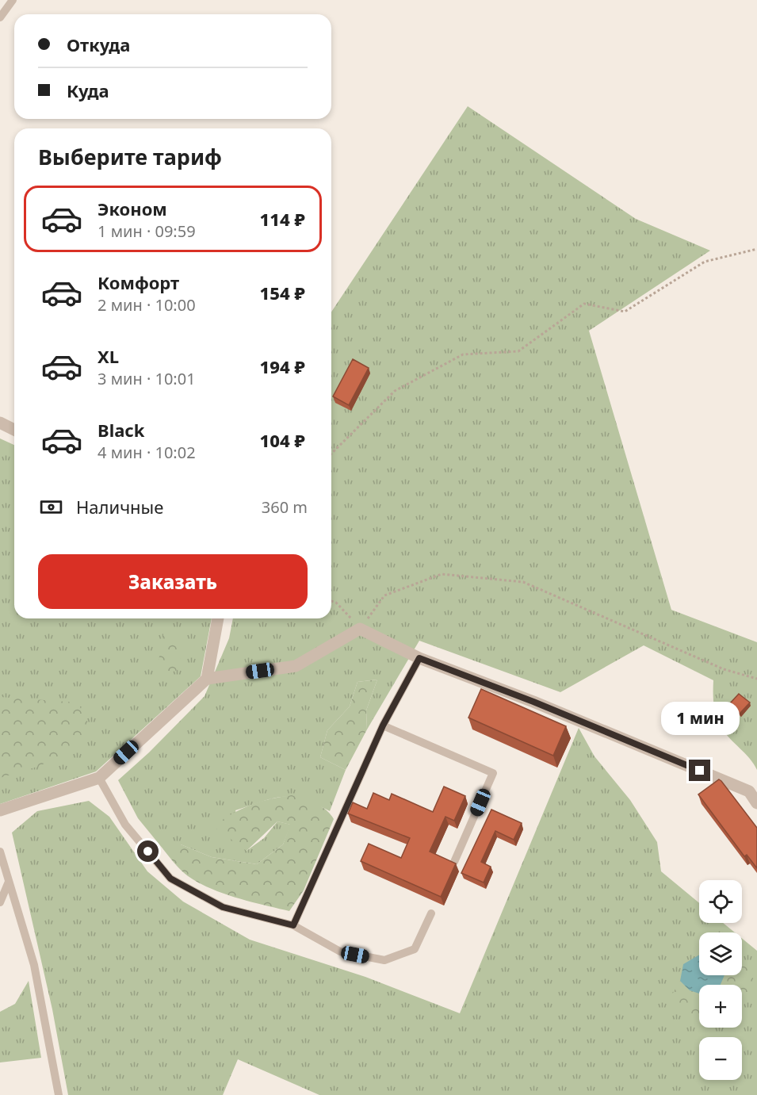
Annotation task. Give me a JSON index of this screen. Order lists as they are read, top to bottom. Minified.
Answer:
{"page":{"banner":["Откуда","Куда"],"heading":"Выберите тариф","list":[{"name":"Эконом","note":"1 мин · 09:59","value":"114 ₽"},{"name":"Комфорт","note":"2 мин · 10:00","value":"154 ₽"},{"name":"XL","note":"3 мин · 10:01","value":"194 ₽"},{"name":"Black","note":"4 мин · 10:02","value":"104 ₽"}],"pay":["Наличные","360 m"],"buttons":"Заказать","bubble":"1 мин","map_buttons":["+","−"]}}
